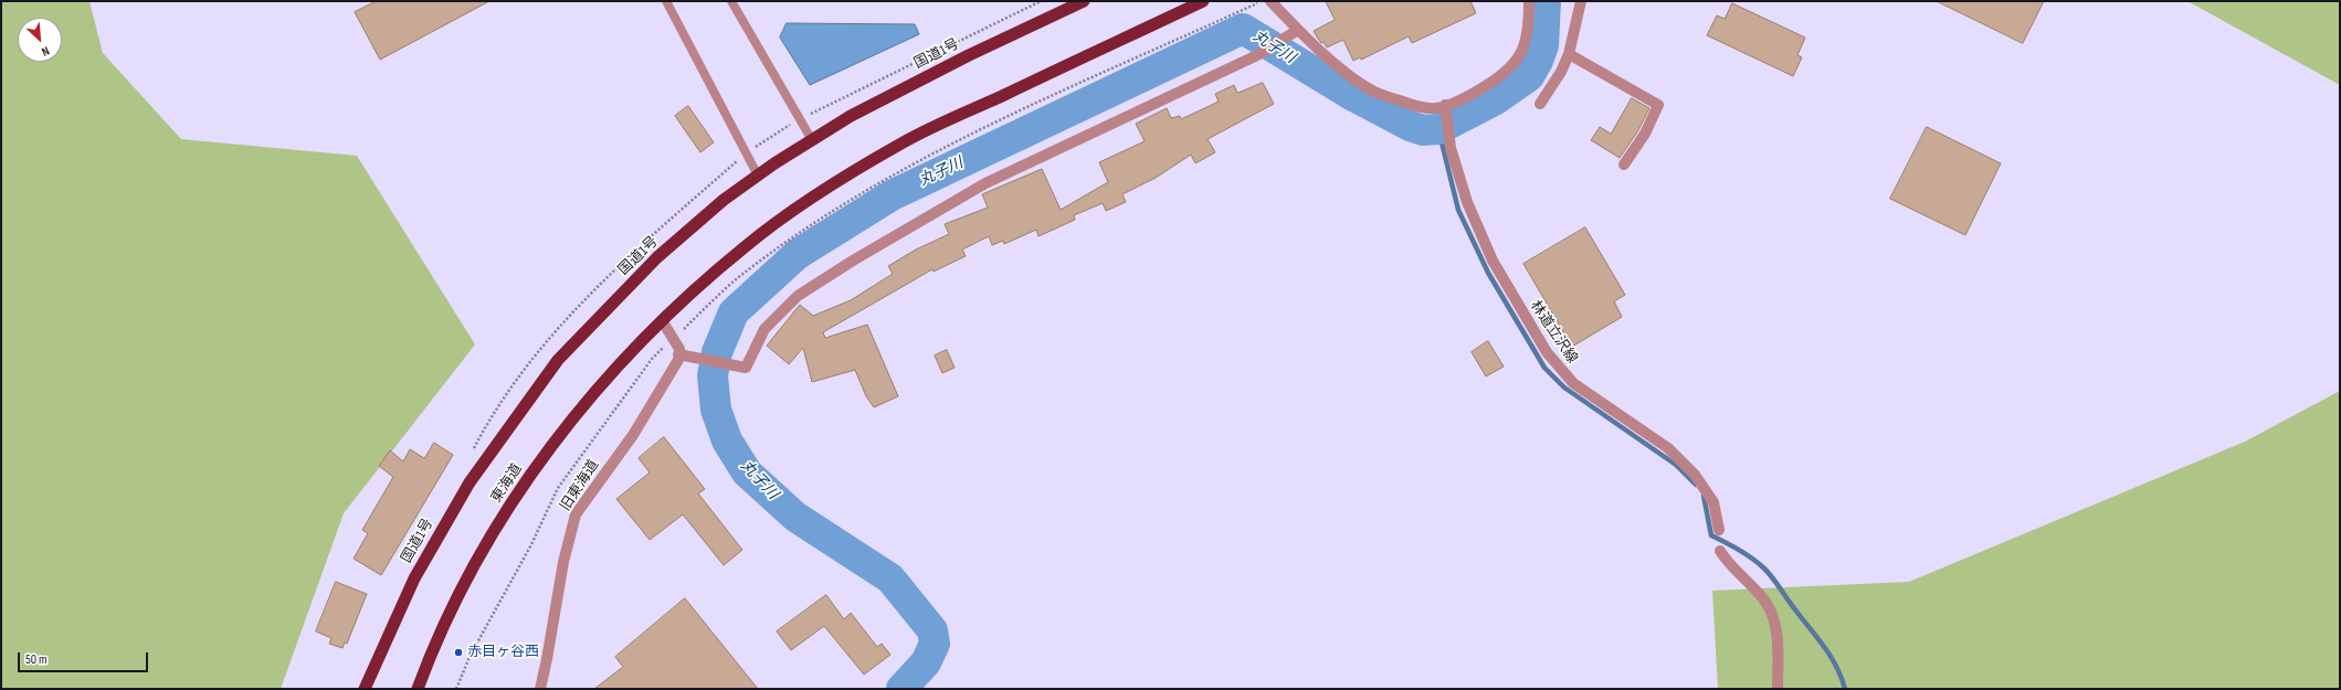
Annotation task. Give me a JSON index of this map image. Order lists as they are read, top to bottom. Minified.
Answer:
{"streets":{"highway":["国道1号","東海道"],"street":["林道立沢線","旧東海道"]},"water":["丸子川"],"places":["赤目ヶ谷西"],"scale_bar":"50 m","north":"bottom right"}
